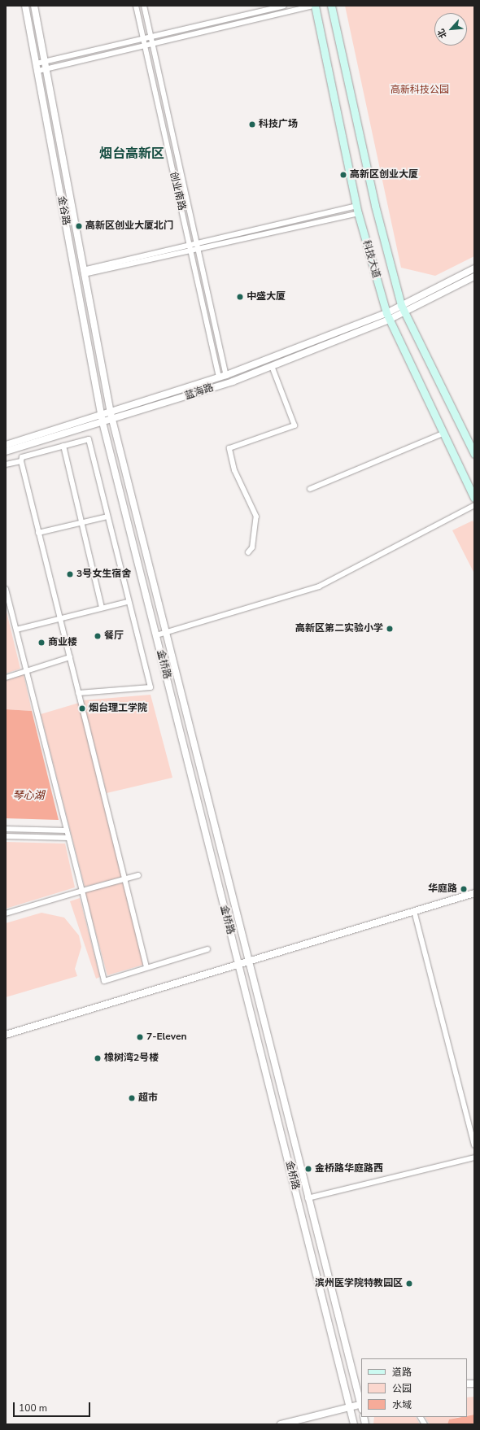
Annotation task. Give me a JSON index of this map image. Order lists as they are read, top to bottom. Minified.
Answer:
{"streets":{"main road":["科技大道"],"street":["创业南路","金谷路","蓝海路","金桥路"]},"crossings":[["创业南路","蓝海路"],["金谷路","蓝海路"],["金谷路","金桥路"],["科技大道","蓝海路"],["蓝海路","金桥路"]],"districts":["烟台高新区"],"water":["琴心湖"],"parks":["高新科技公园"],"places":["科技广场","高新区创业大厦","高新区创业大厦北门","中盛大厦","3号女生宿舍","高新区第二实验小学","餐厅","商业楼","烟台理工学院","华庭路","7-Eleven","橡树湾2号楼","超市","金桥路华庭路西","滨州医学院特教园区"],"legend":["道路","公园","水域"],"scale_bar":"100 m","north":"bottom left"}
